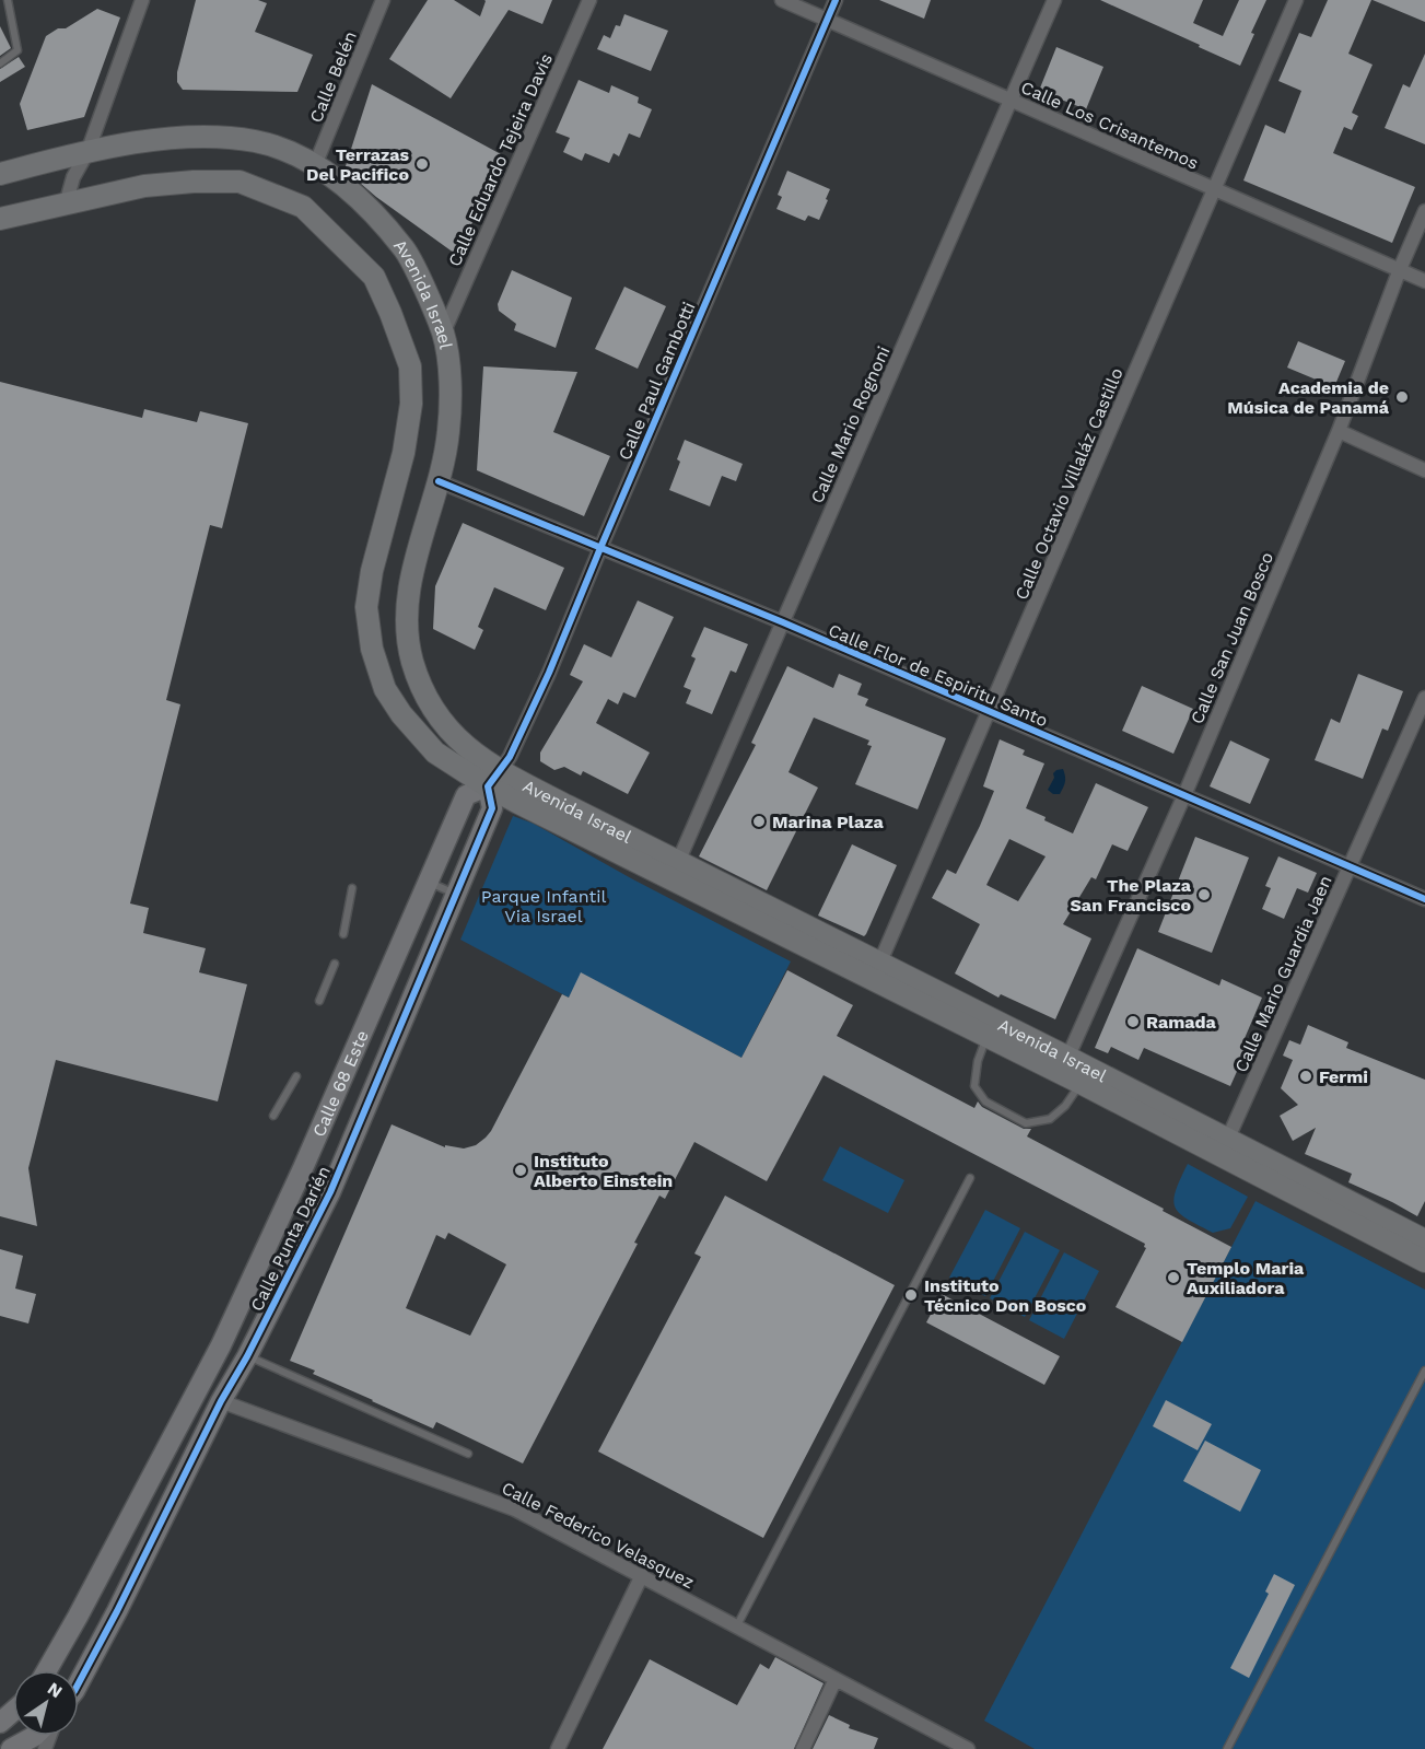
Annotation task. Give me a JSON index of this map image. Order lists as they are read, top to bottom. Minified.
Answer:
{"streets":{"main road":["Avenida Israel"],"street":["Calle Belén","Calle Los Crisantemos","Calle Eduardo Tejeira Davis","Calle Paul Gambotti","Calle Mario Rognoni","Calle Octavio Villaláz Castillo","Calle San Juan Bosco","Calle Flor de Espiritu Santo","Calle Mario Guardia Jaen","Calle 68 Este","Calle Punta Darién","Calle Federico Velasquez"]},"crossings":[["Calle Belén","Avenida Israel"],["Calle Los Crisantemos","Calle Paul Gambotti"],["Calle Los Crisantemos","Calle Mario Rognoni"],["Calle Los Crisantemos","Calle Octavio Villaláz Castillo"],["Calle Los Crisantemos","Calle San Juan Bosco"],["Calle Eduardo Tejeira Davis","Avenida Israel"],["Avenida Israel","Calle Paul Gambotti"],["Avenida Israel","Calle Mario Rognoni"],["Avenida Israel","Calle Octavio Villaláz Castillo"],["Avenida Israel","Calle San Juan Bosco"],["Avenida Israel","Calle Flor de Espiritu Santo"],["Avenida Israel","Calle Mario Guardia Jaen"],["Avenida Israel","Calle 68 Este"],["Avenida Israel","Calle Punta Darién"],["Calle Paul Gambotti","Calle Flor de Espiritu Santo"],["Calle Paul Gambotti","Calle 68 Este"],["Calle Paul Gambotti","Calle Punta Darién"],["Calle Mario Rognoni","Calle Flor de Espiritu Santo"],["Calle Octavio Villaláz Castillo","Calle Flor de Espiritu Santo"],["Calle San Juan Bosco","Calle Flor de Espiritu Santo"],["Calle Flor de Espiritu Santo","Calle Mario Guardia Jaen"],["Calle 68 Este","Calle Punta Darién"],["Calle 68 Este","Calle Federico Velasquez"],["Calle Punta Darién","Calle Federico Velasquez"]],"parks":["Parque Infantil Via Israel"],"places":["Terrazas Del Pacifico","Academia de Música de Panamá","Marina Plaza","The Plaza San Francisco","Ramada","Fermi","Instituto Alberto Einstein","Templo Maria Auxiliadora","Instituto Técnico Don Bosco"],"north":"top right"}
